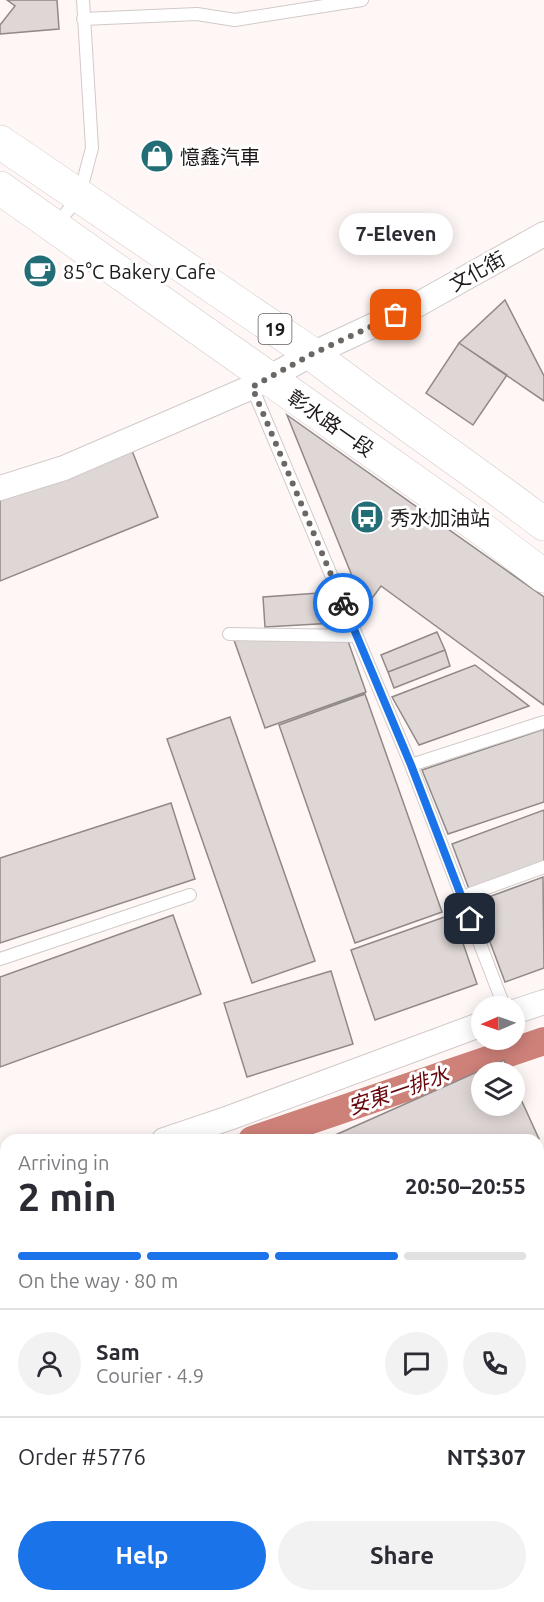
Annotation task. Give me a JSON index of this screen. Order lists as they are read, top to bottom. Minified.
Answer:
{"streets":{"main road":["19","彰水路一段"],"street":["文化街"]},"crossings":[["文化街","19"],["文化街","彰水路一段"]],"water":["安東一排水"],"places":{"shop":["憶鑫汽車"],"cafe":["85°C Bakery Cafe"],"other":["7-Eleven"],"bus stop":["秀水加油站"]},"north":"left","page":{"bubble":"7-Eleven","heading":["2 min","Arriving in","20:50–20:55"],"panel":["Sam","Courier · 4.9","Order #5776","NT$307"],"bar":"On the way · 80 m","buttons":["Help","Share"]}}
